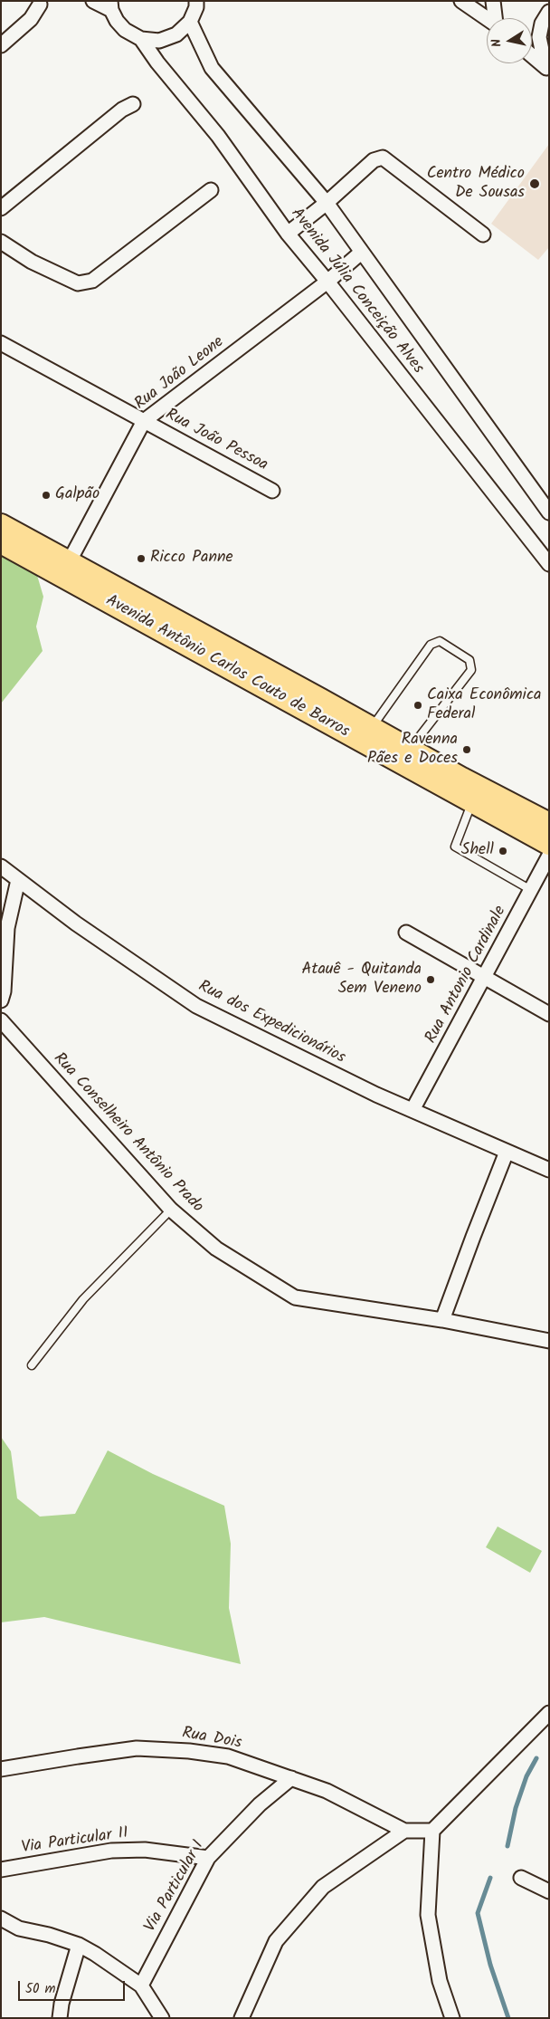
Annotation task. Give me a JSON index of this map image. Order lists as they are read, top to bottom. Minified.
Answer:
{"streets":{"main road":["Avenida Antônio Carlos Couto de Barros"],"street":["Avenida Júlia Conceição Alves","Rua João Leone","Rua João Pessoa","Rua Antonio Cardinale","Rua dos Expedicionários","Rua Conselheiro Antônio Prado","Rua Dois","Via Particular II","Via Particular I"]},"crossings":[["Avenida Júlia Conceição Alves","Rua João Leone"],["Rua João Leone","Rua João Pessoa"],["Rua João Leone","Avenida Antônio Carlos Couto de Barros"],["Rua Antonio Cardinale","Rua dos Expedicionários"],["Rua Dois","Via Particular I"],["Via Particular II","Via Particular I"]],"places":["Centro Médico De Sousas","Galpão","Ricco Panne","Caixa Econômica Federal","Ravenna Pães e Doces","Shell","Atauê - Quitanda Sem Veneno"],"scale_bar":"50 m","north":"left"}
